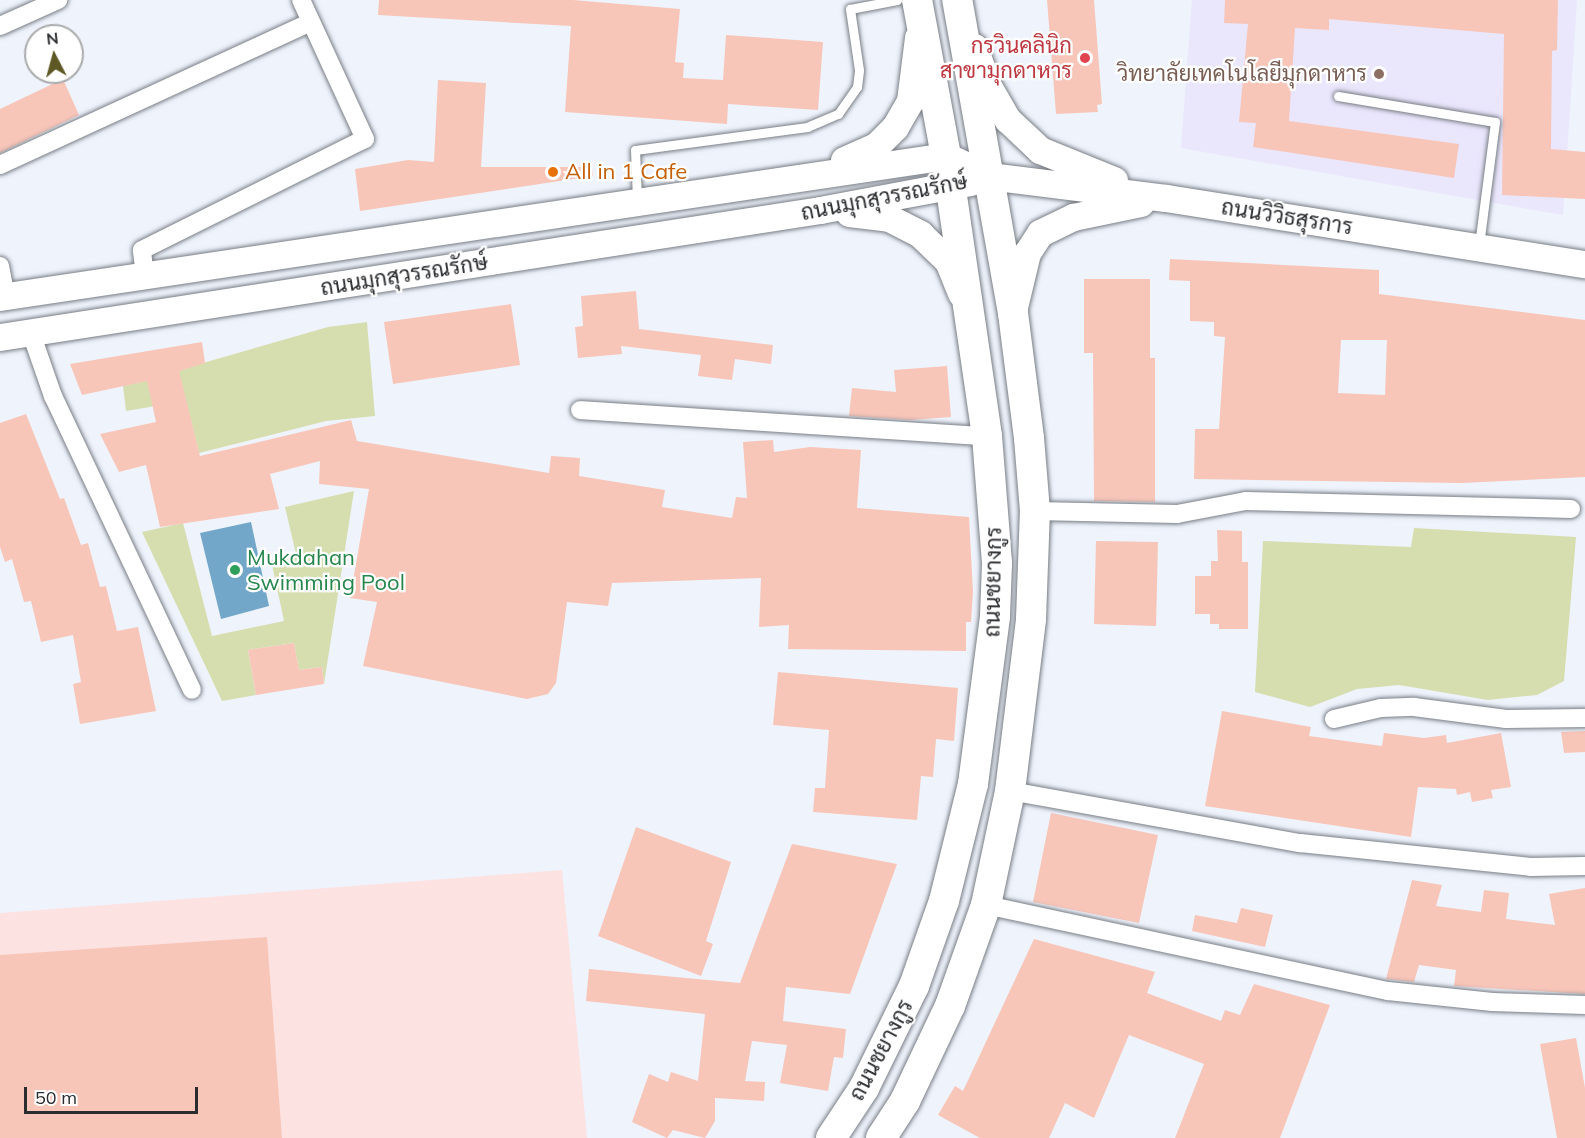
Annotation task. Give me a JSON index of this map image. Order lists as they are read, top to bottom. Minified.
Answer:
{"streets":{"main road":["ถนนมุกสุวรรณรักษ์","ถนนวิวิธสุรการ","ถนนชยางกูร"]},"crossings":[["ถนนมุกสุวรรณรักษ์","ถนนวิวิธสุรการ"],["ถนนมุกสุวรรณรักษ์","ถนนชยางกูร"],["ถนนวิวิธสุรการ","ถนนชยางกูร"]],"places":["กรวินคลินิก สาขามุกดาหาร","วิทยาลัยเทคโนโลยีมุกดาหาร","All in 1 Cafe","Mukdahan Swimming Pool"],"scale_bar":"50 m","north":"top"}
